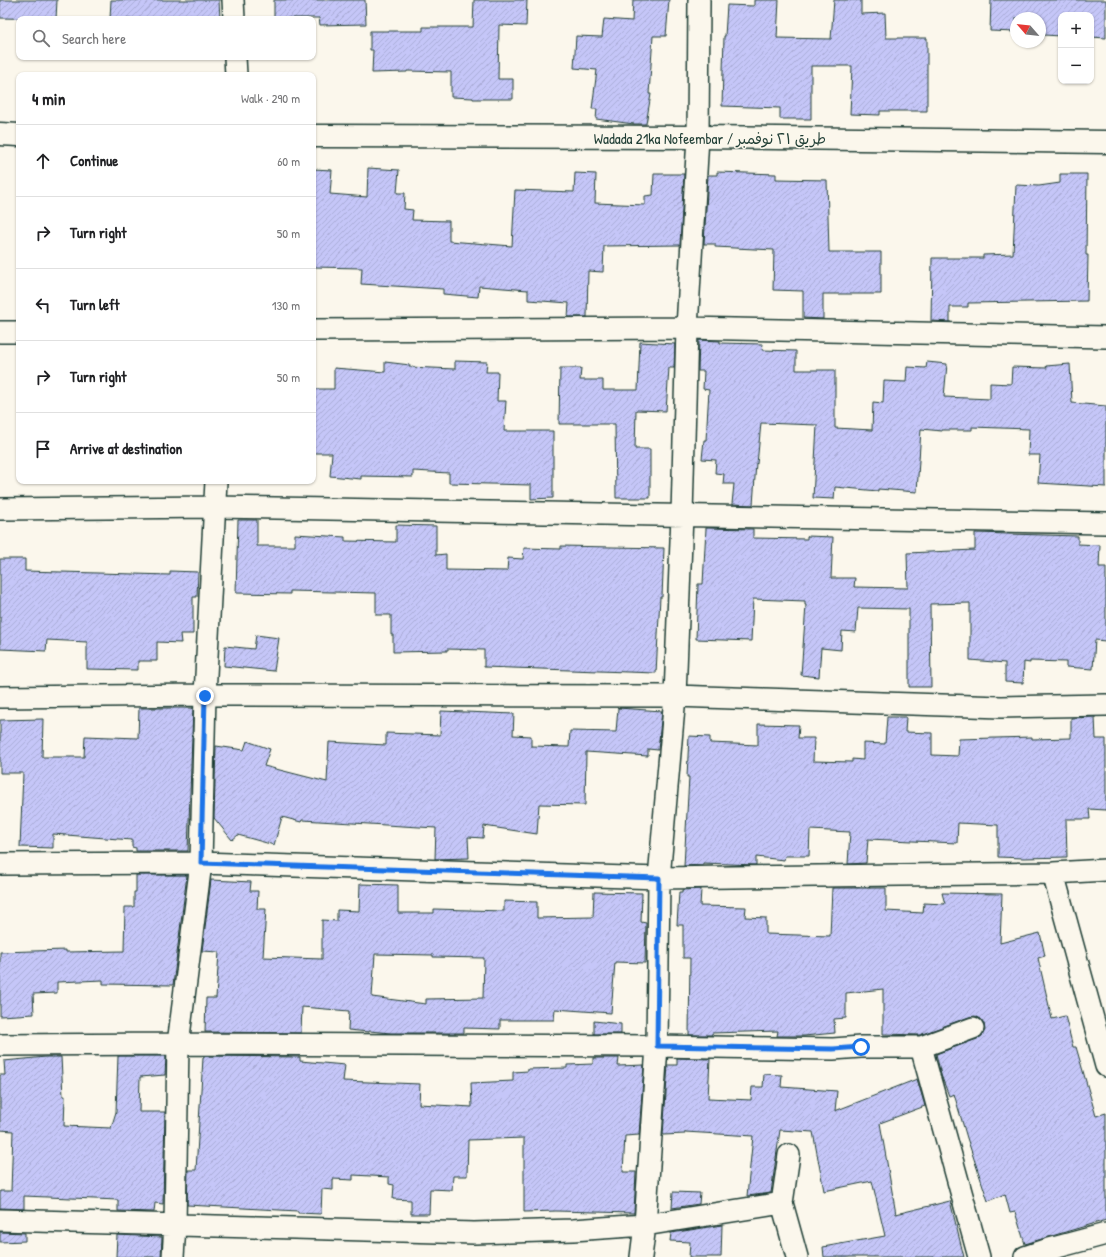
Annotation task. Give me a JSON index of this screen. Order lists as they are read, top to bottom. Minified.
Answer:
{"streets":{"street":["Wadada 21ka Nofeembar / طريق ٢١ نوفمبر"]},"north":"top left","page":{"map_buttons":["+","−"],"search":"Search here","heading":["4 min","Walk · 290 m"],"list":[["Continue","60 m"],["Turn right","50 m"],["Turn left","130 m"],["Turn right","50 m"],"Arrive at destination"]}}
